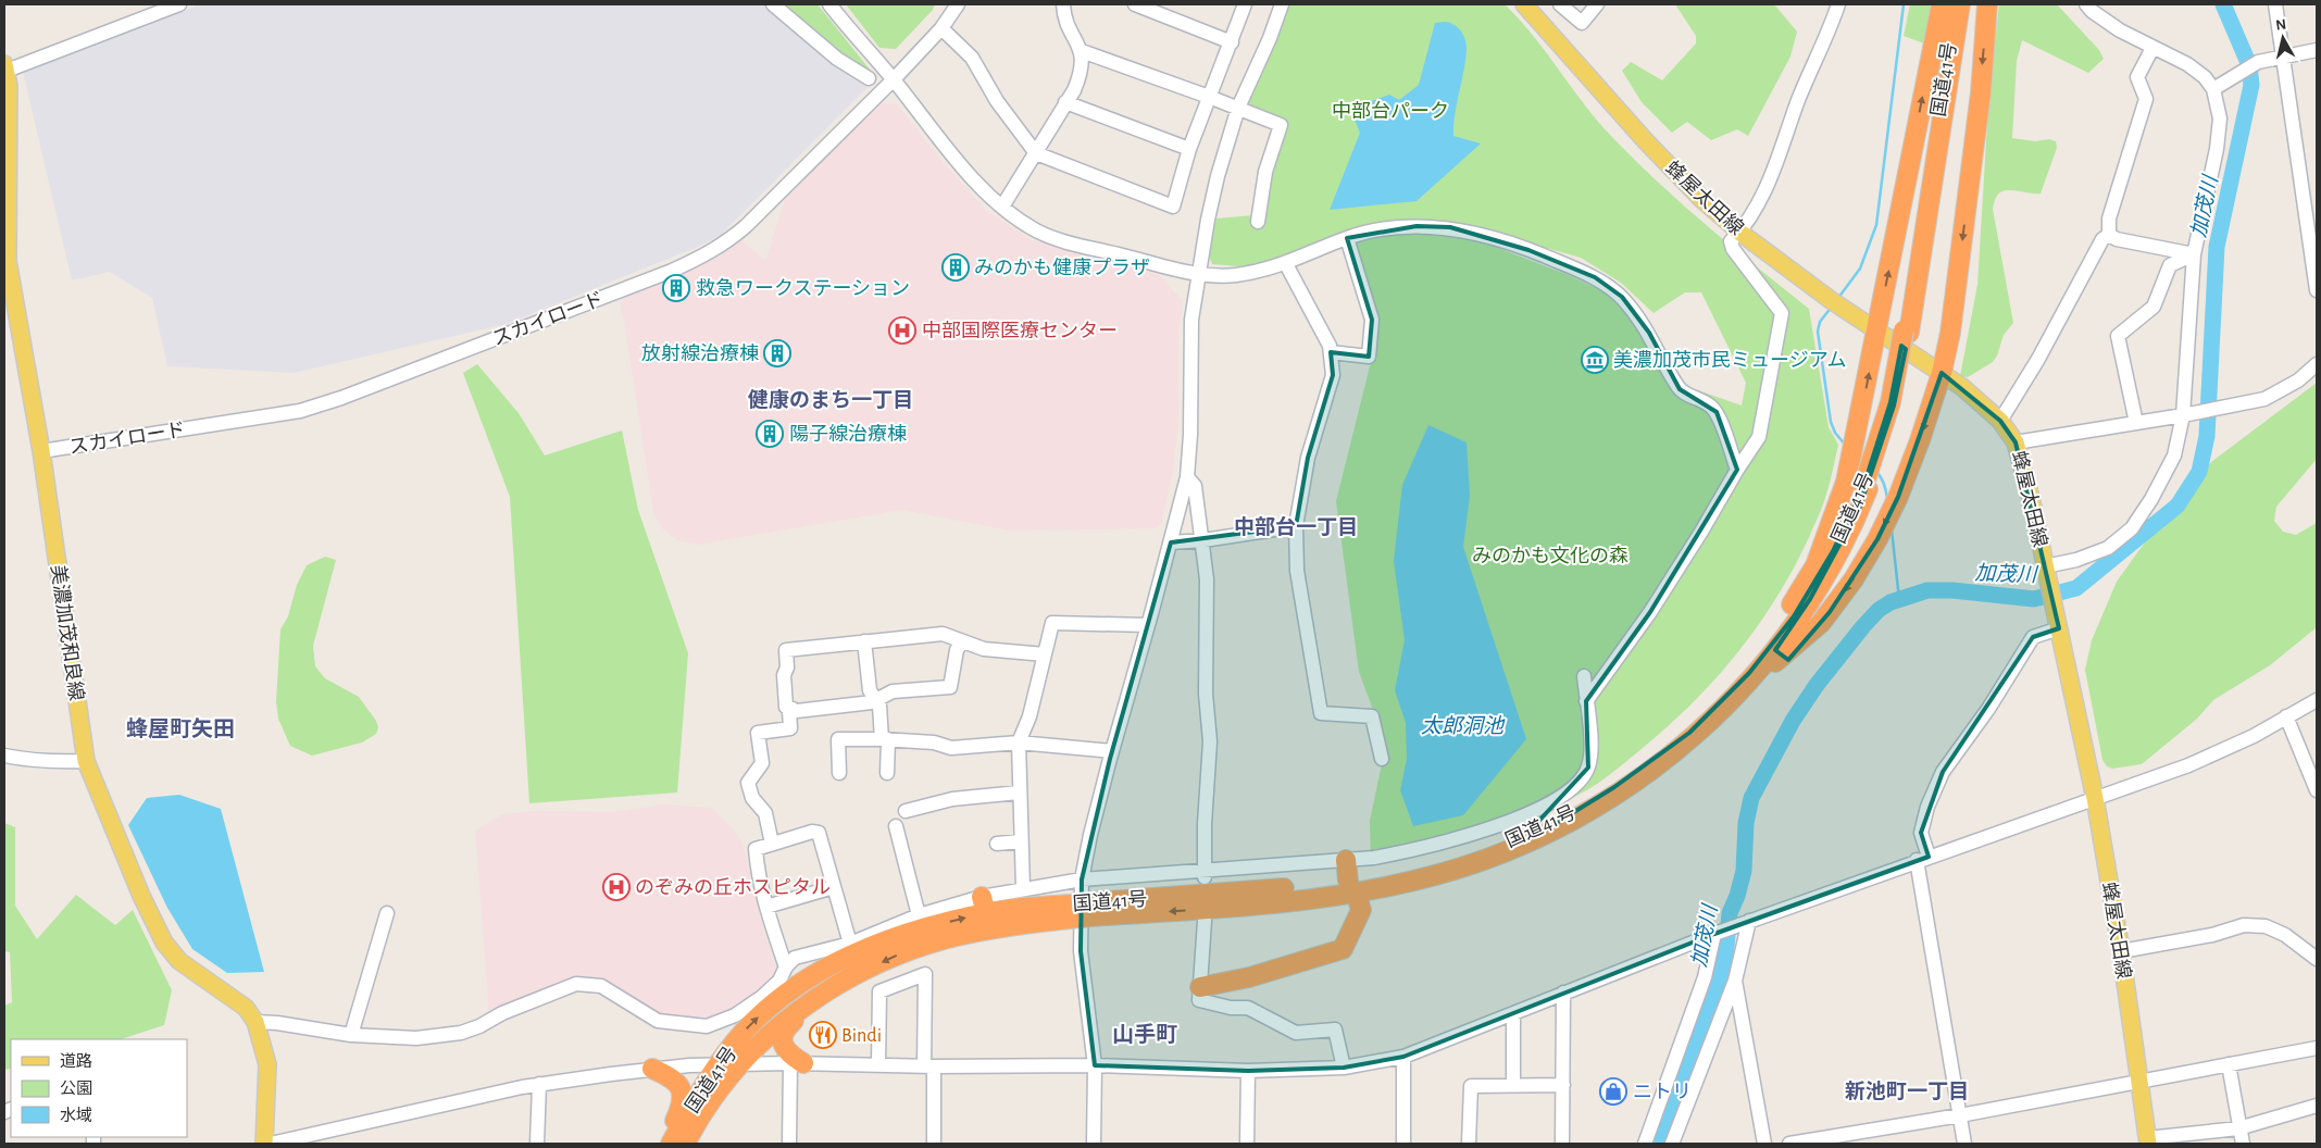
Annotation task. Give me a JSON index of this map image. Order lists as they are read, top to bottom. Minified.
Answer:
{"streets":{"highway":["国道41号"],"main road":["蜂屋太田線","美濃加茂和良線"],"street":["スカイロード"]},"crossings":[["スカイロード","美濃加茂和良線"]],"districts":["健康のまち一丁目","中部台一丁目","蜂屋町矢田","山手町","新池町一丁目"],"water":["加茂川","太郎洞池"],"parks":["中部台パーク","みのかも文化の森"],"places":{"building":["みのかも健康プラザ","救急ワークステーション","放射線治療棟","陽子線治療棟"],"hospital":["中部国際医療センター","のぞみの丘ホスピタル"],"museum":["美濃加茂市民ミュージアム"],"restaurant":["Bindi"],"shop":["ニトリ"]},"legend":["道路","公園","水域"],"north":"top"}
